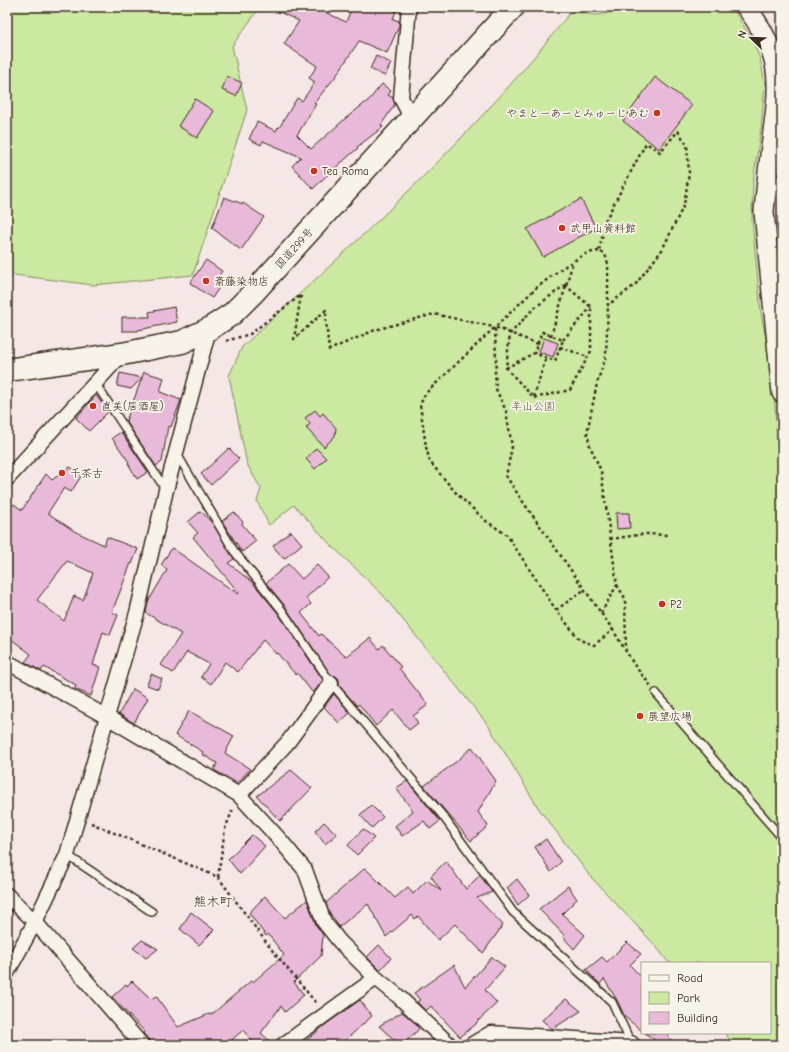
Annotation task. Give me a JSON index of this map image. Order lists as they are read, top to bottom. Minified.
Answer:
{"streets":{"highway":["国道299号"]},"districts":["熊木町"],"parks":["羊山公園"],"places":["やまとーあーとみゅーじあむ","Tea Roma","武甲山資料館","斎藤染物店","直美(居酒屋)","千茶古","P2","展望広場"],"legend":["Road","Park","Building"],"north":"top left"}
